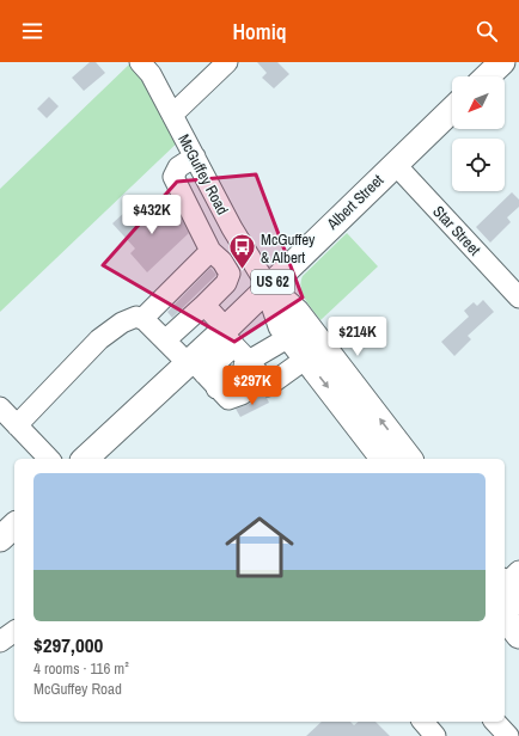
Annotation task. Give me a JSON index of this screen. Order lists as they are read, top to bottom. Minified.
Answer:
{"streets":{"main road":["McGuffey Road","Albert Street","US 62"],"street":["Star Street"]},"crossings":[["McGuffey Road","Albert Street"],["Albert Street","Star Street"]],"places":{"bus stop":["McGuffey & Albert"]},"north":"bottom left","page":{"header":"Homiq","price":["$432K","$214K","$297K"],"list":[{"name":"$297,000","note":"4 rooms · 116 m² · McGuffey Road"}]}}
